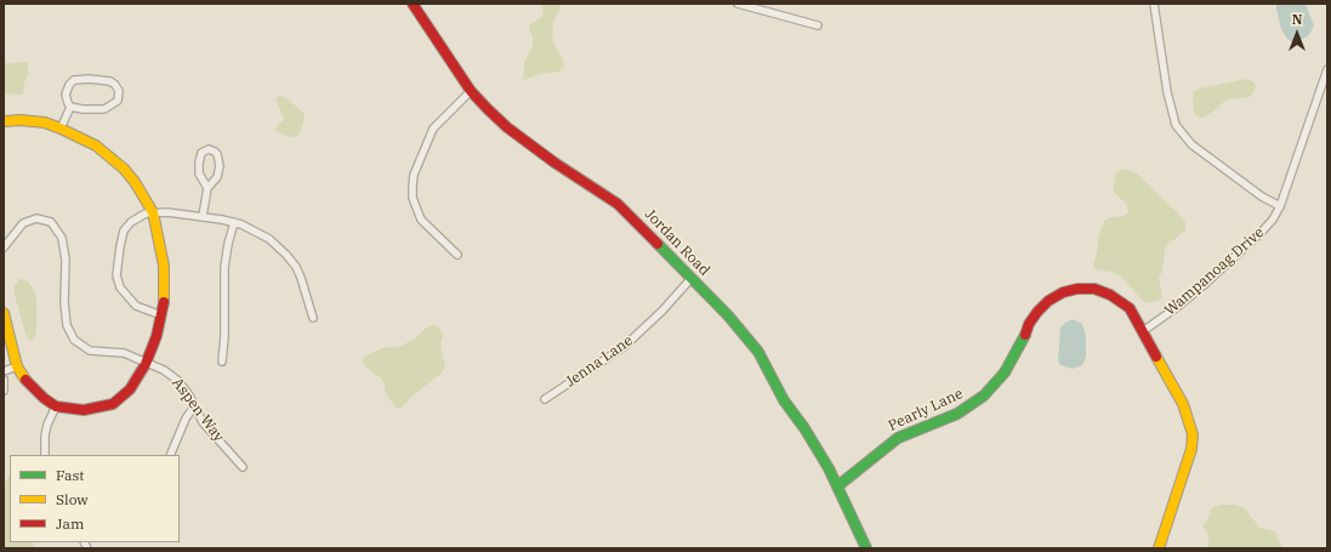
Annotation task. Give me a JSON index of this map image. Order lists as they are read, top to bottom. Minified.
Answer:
{"streets":{"street":["Jordan Road","Wampanoag Drive","Jenna Lane","Aspen Way","Pearly Lane"]},"crossings":[["Jordan Road","Jenna Lane"],["Jordan Road","Pearly Lane"],["Wampanoag Drive","Pearly Lane"]],"legend":["Fast","Slow","Jam"],"north":"top"}
